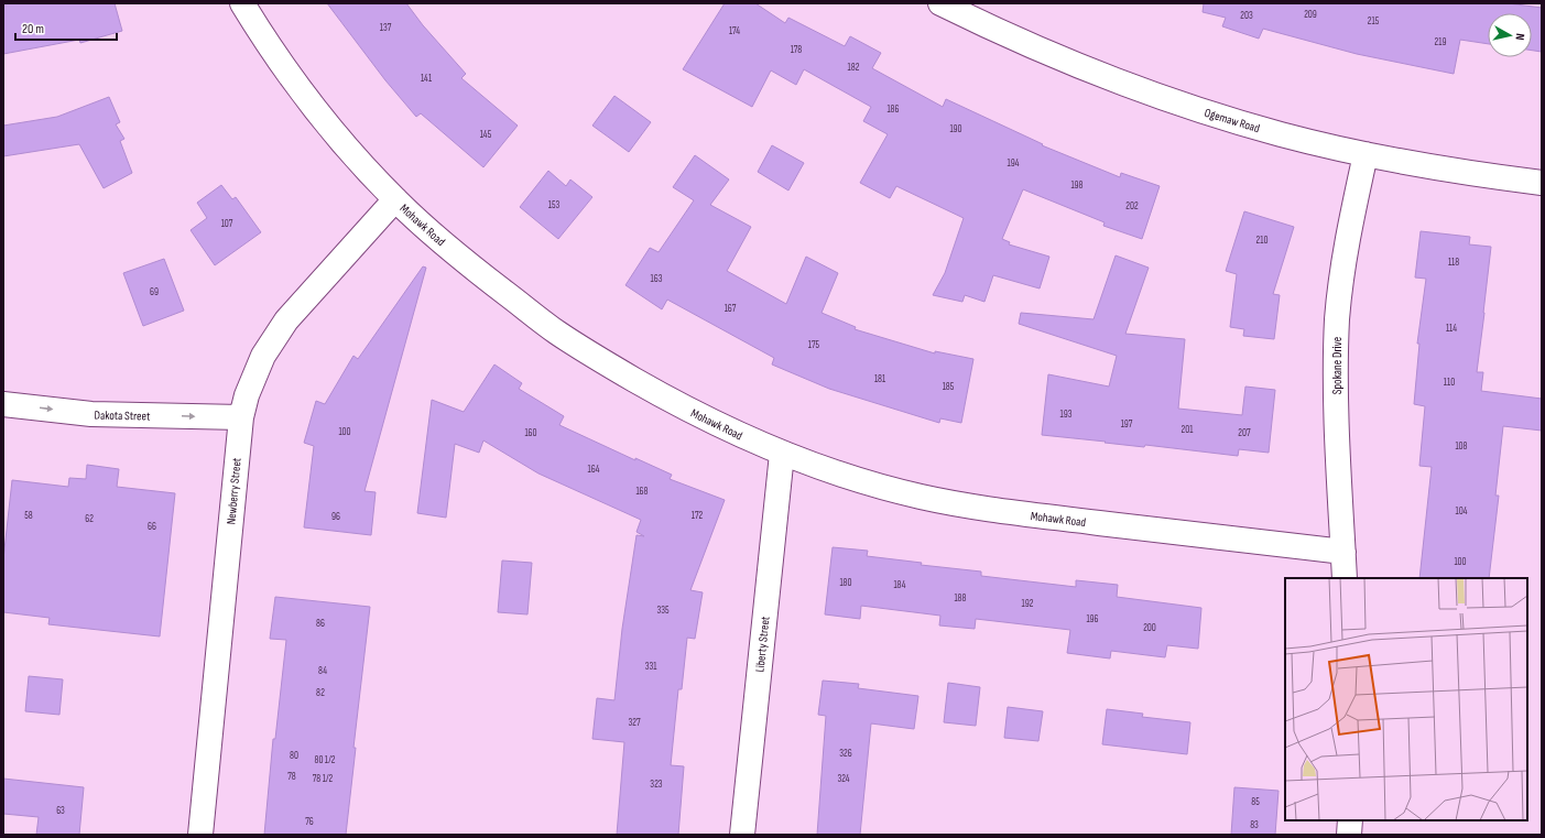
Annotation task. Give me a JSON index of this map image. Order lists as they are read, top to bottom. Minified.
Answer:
{"streets":{"street":["Ogemaw Road","Mohawk Road","Spokane Drive","Dakota Street","Newberry Street","Liberty Street"]},"crossings":[["Ogemaw Road","Spokane Drive"],["Mohawk Road","Spokane Drive"],["Mohawk Road","Newberry Street"],["Mohawk Road","Liberty Street"],["Dakota Street","Newberry Street"]],"one_way":["Dakota Street"],"house_numbers":["209","203","215","137","174","219","178","182","141","186","190","145","194","198","153","202","107","210","118","163","69","167","114","175","181","110","185","193","197","201","100","160","207","108","164","168","104","58","172","96","62","66","100","180","184","188","192","335","196","86","200","331","84","82","327","326","80","80 1/2","78","78 1/2","324","323","85","63","76","83"],"scale_bar":"20 m","north":"right"}
